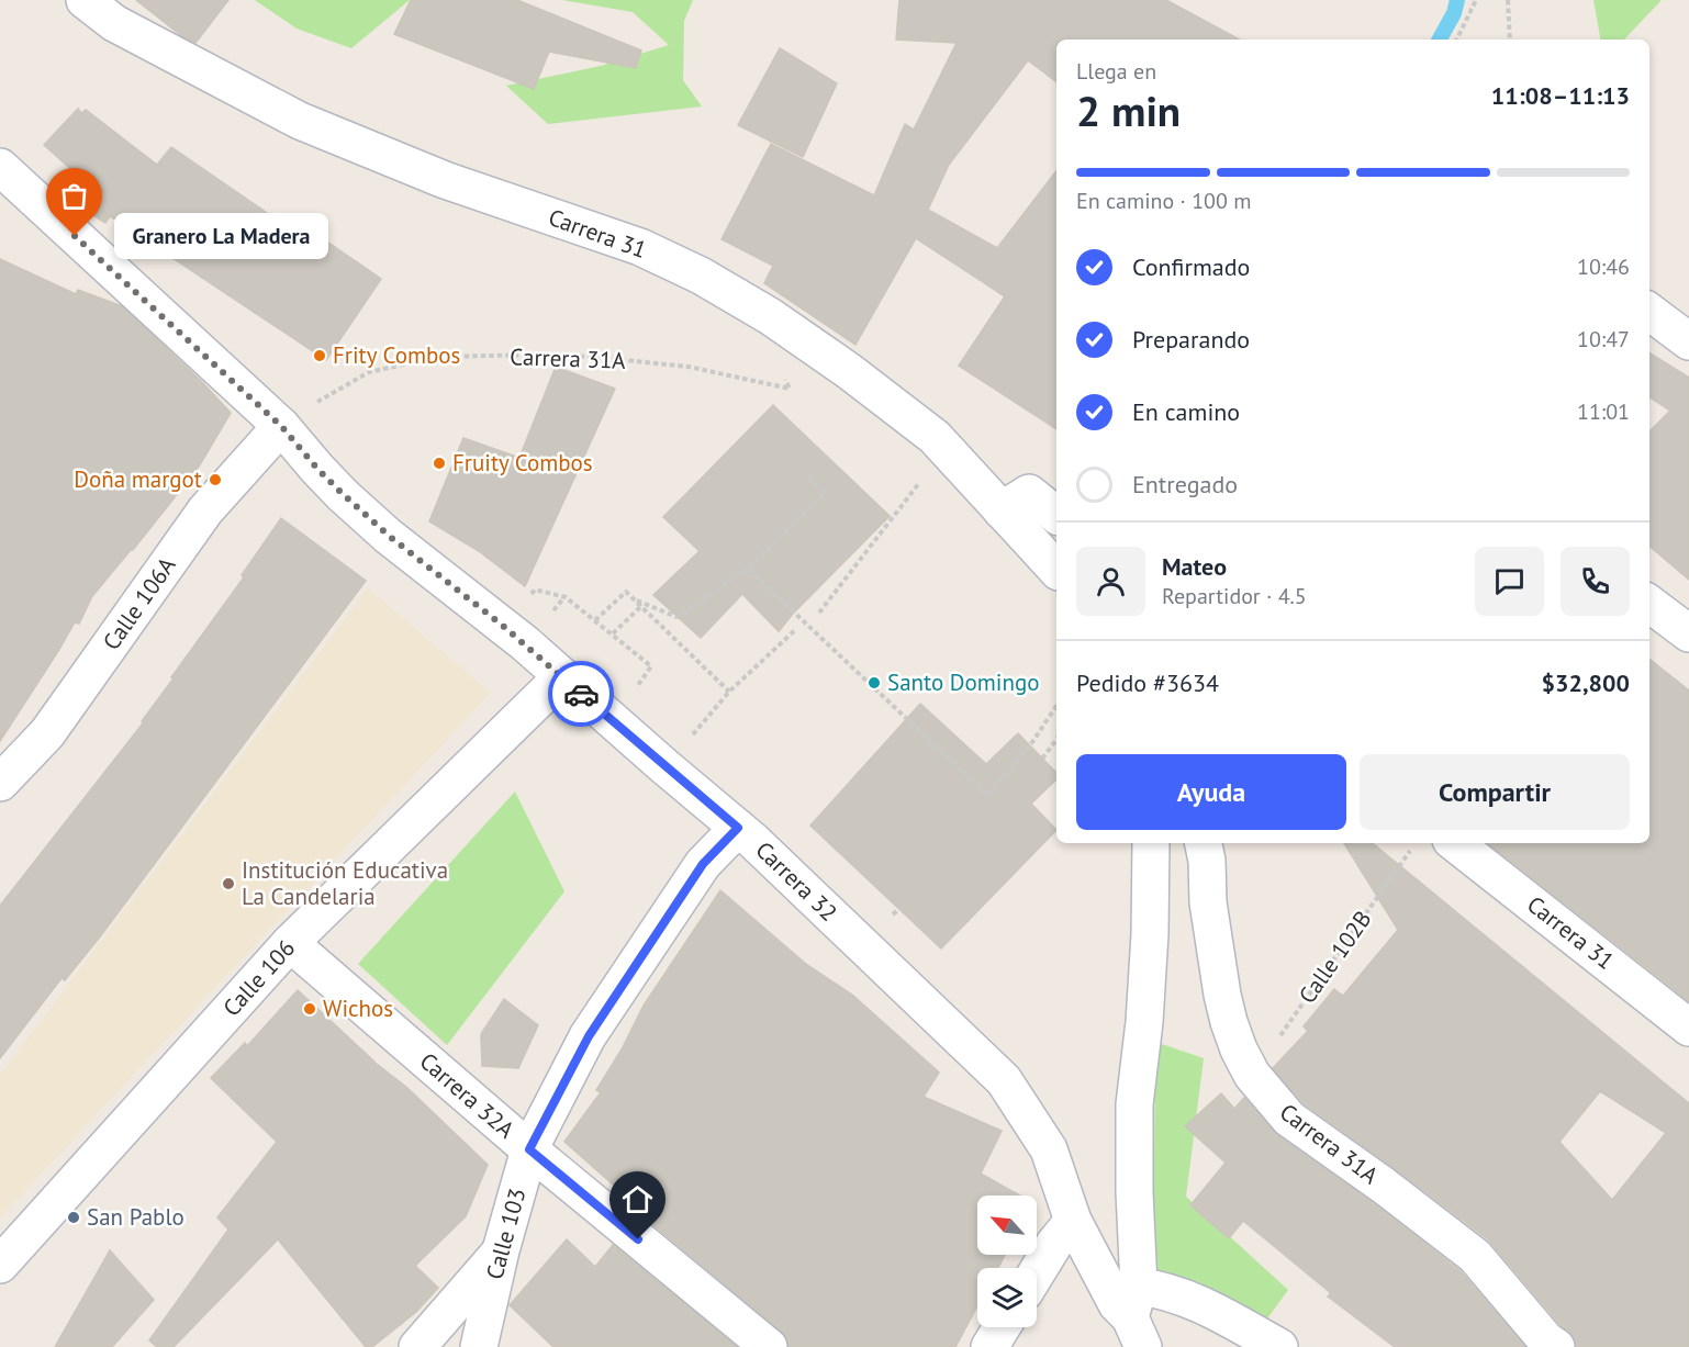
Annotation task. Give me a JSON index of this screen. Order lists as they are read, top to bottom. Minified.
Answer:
{"streets":{"street":["Carrera 31","Carrera 31A","Calle 106A","Carrera 32","Calle 106","Carrera 32A","Calle 103"],"path":["Calle 102B"]},"crossings":[["Carrera 31A","Calle 106A"],["Carrera 31A","Carrera 32"],["Carrera 31A","Calle 102B"],["Calle 106A","Carrera 32"],["Carrera 32","Calle 106"],["Carrera 32","Calle 103"],["Calle 106","Carrera 32A"],["Carrera 32A","Calle 103"]],"places":["Granero La Madera","Frity Combos","Fruity Combos","Doña margot","Santo Domingo","Institución Educativa La Candelaria","Wichos","San Pablo"],"north":"top left","page":{"heading":["2 min","Llega en","11:08–11:13"],"panel":["Mateo","Repartidor · 4.5","Pedido #3634","$32,800"],"bar":"En camino · 100 m","bubble":"Granero La Madera","list":[["Confirmado","10:46"],["Preparando","10:47"],["En camino","11:01"],"Entregado"],"buttons":["Ayuda","Compartir"]}}
